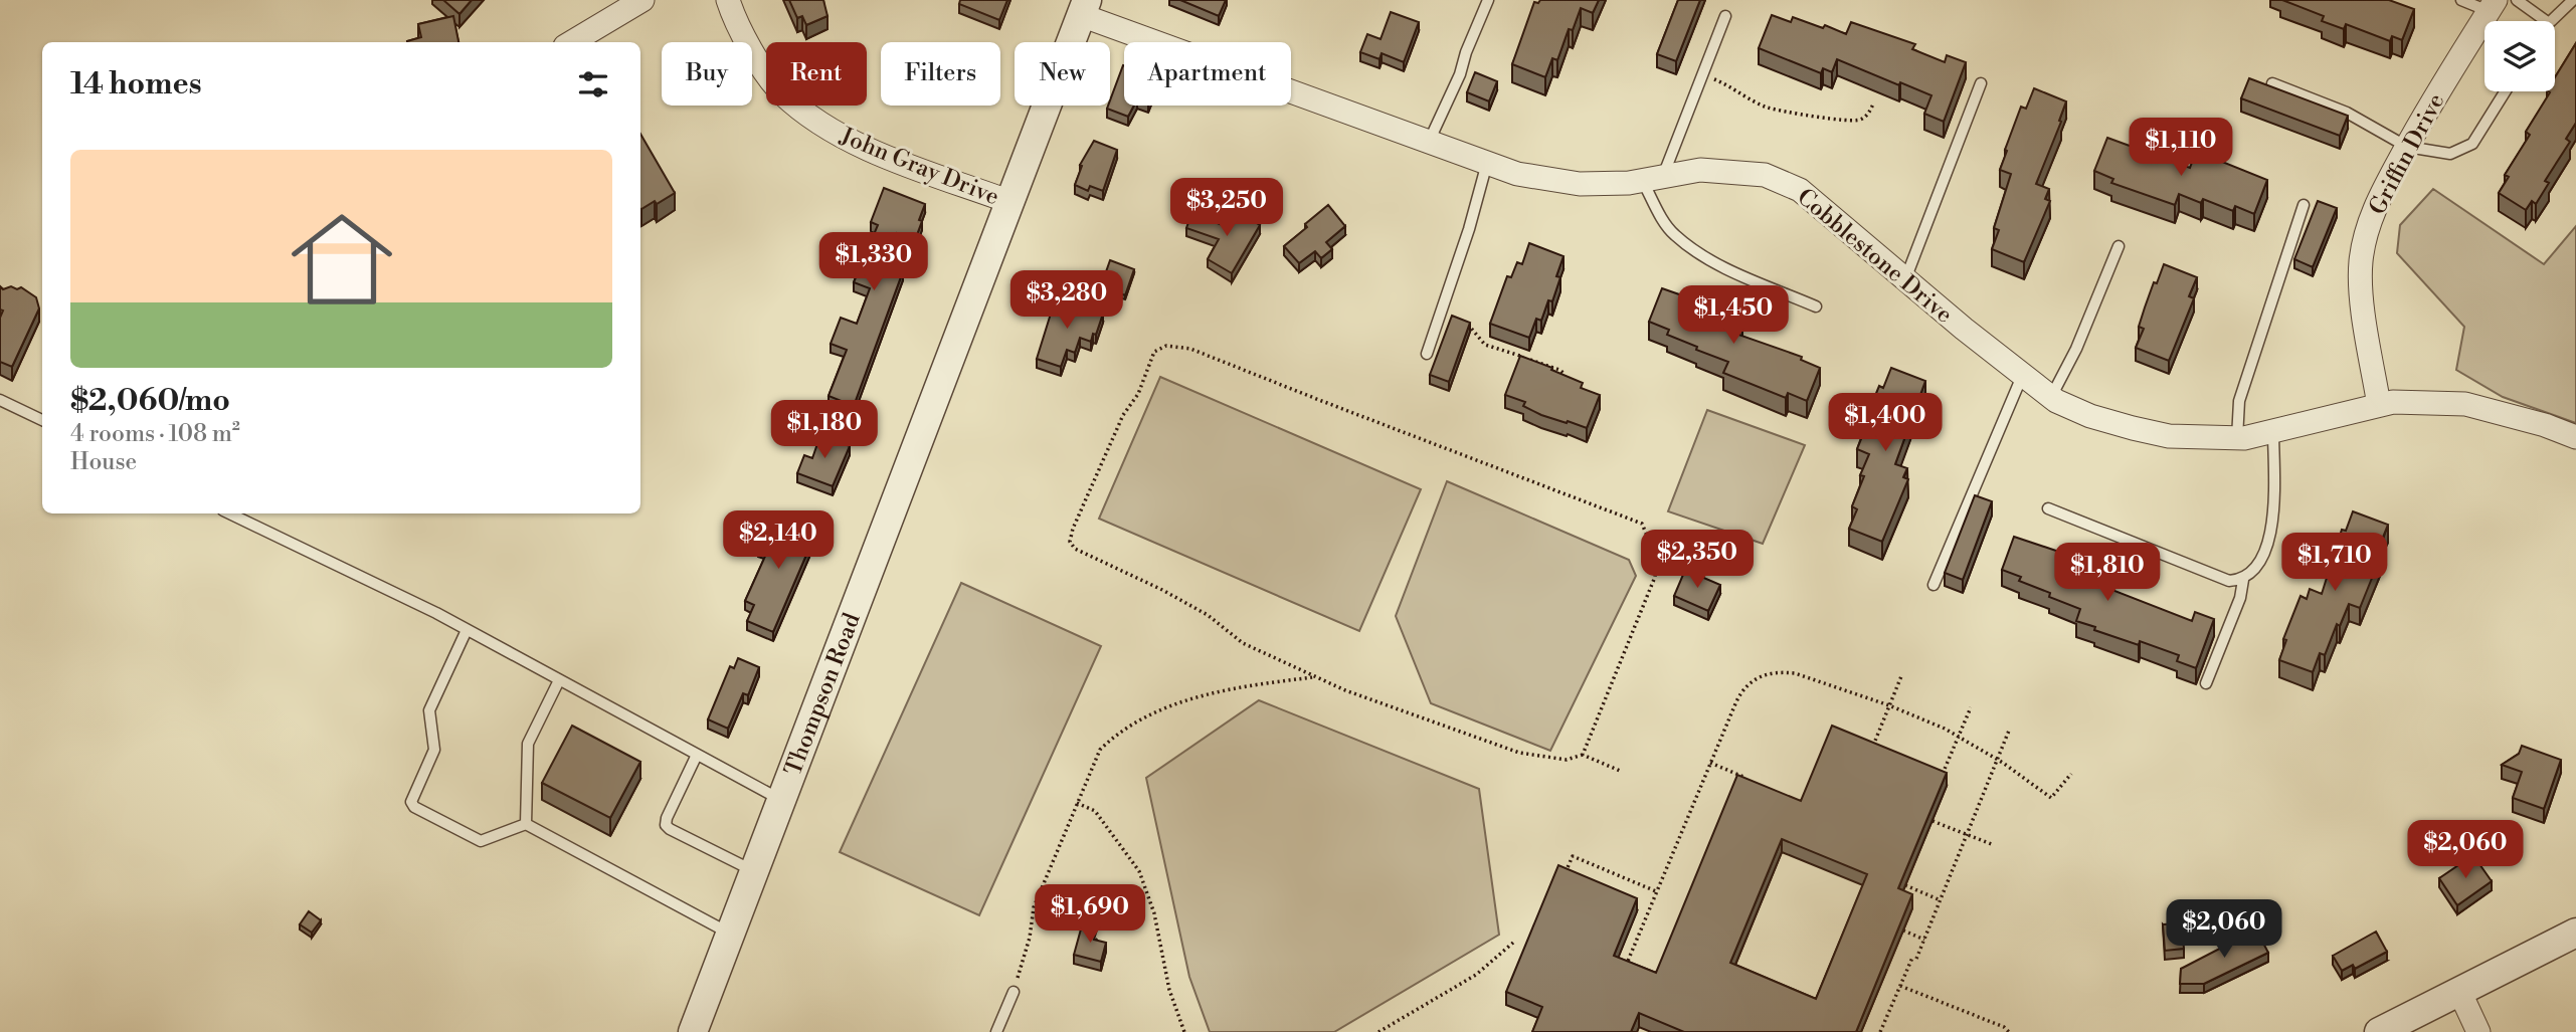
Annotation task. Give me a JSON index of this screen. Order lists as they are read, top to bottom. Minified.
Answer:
{"streets":{"street":["Griffin Drive","John Gray Drive","Cobblestone Drive","Thompson Road"]},"crossings":[["Griffin Drive","Cobblestone Drive"],["John Gray Drive","Thompson Road"],["Cobblestone Drive","Thompson Road"]],"page":{"chip":["Buy","Rent","Filters","New","Apartment"],"heading":"14 homes","price":["$1,110","$3,250","$1,330","$3,280","$1,450","$1,400","$1,180","$2,140","$2,350","$1,710","$1,810","$2,060","$1,690","$2,060"],"list":[{"name":"$2,060/mo","note":"4 rooms · 108 m² · House"}]}}
